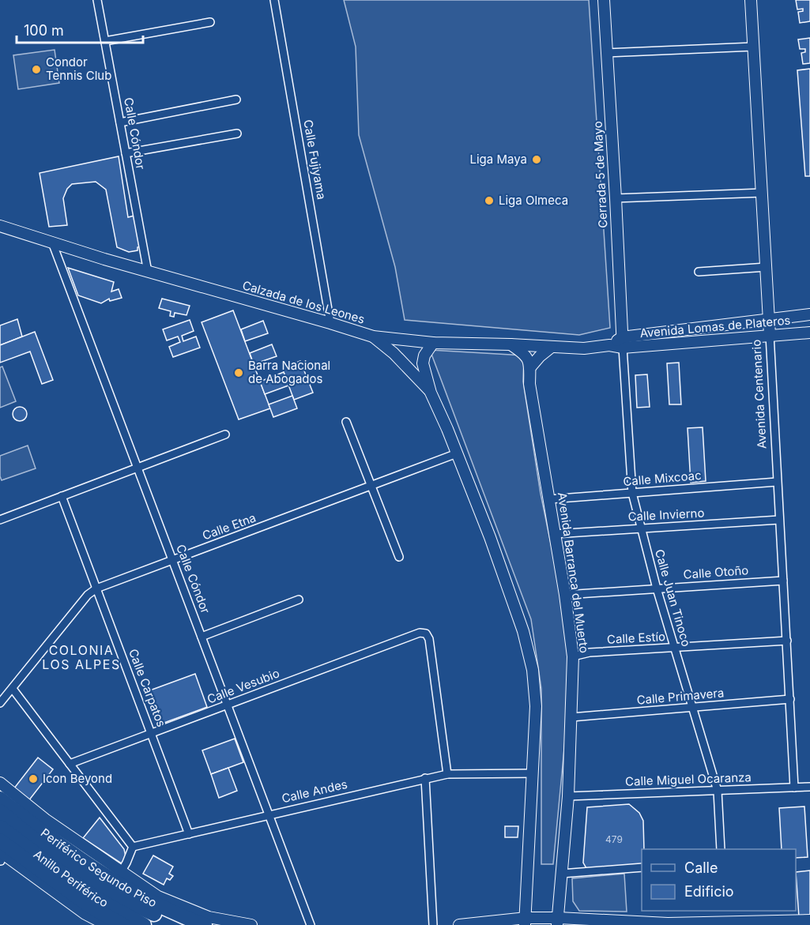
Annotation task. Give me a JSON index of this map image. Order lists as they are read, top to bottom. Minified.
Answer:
{"streets":{"highway":["Periférico Segundo Piso","Anillo Periférico"],"main road":["Cerrada 5 de Mayo","Calzada de los Leones","Avenida Lomas de Plateros","Avenida Centenario","Avenida Barranca del Muerto"],"street":["Calle Cóndor","Calle Fujiyama","Calle Mixcoac","Calle Invierno","Calle Etna","Calle Otoño","Calle Juan Tinoco","Calle Estío","Calle Vesubio","Calle Carpatos","Calle Primavera","Calle Miguel Ocaranza","Calle Andes"]},"crossings":[["Calle Cóndor","Calzada de los Leones"],["Calle Cóndor","Calle Etna"],["Calle Cóndor","Calle Vesubio"],["Calle Cóndor","Calle Andes"],["Calle Fujiyama","Calzada de los Leones"],["Cerrada 5 de Mayo","Calzada de los Leones"],["Cerrada 5 de Mayo","Avenida Lomas de Plateros"],["Cerrada 5 de Mayo","Calle Juan Tinoco"],["Calzada de los Leones","Avenida Lomas de Plateros"],["Calzada de los Leones","Calle Juan Tinoco"],["Avenida Lomas de Plateros","Avenida Centenario"],["Avenida Lomas de Plateros","Calle Juan Tinoco"],["Avenida Centenario","Calle Mixcoac"],["Avenida Centenario","Calle Invierno"],["Avenida Centenario","Calle Otoño"],["Avenida Centenario","Calle Estío"],["Avenida Centenario","Calle Primavera"],["Avenida Centenario","Calle Miguel Ocaranza"],["Calle Mixcoac","Avenida Barranca del Muerto"],["Calle Mixcoac","Calle Juan Tinoco"],["Calle Invierno","Avenida Barranca del Muerto"],["Calle Invierno","Calle Juan Tinoco"],["Calle Etna","Calle Carpatos"],["Avenida Barranca del Muerto","Calle Otoño"],["Avenida Barranca del Muerto","Calle Estío"],["Avenida Barranca del Muerto","Calle Primavera"],["Avenida Barranca del Muerto","Calle Miguel Ocaranza"],["Calle Otoño","Calle Juan Tinoco"],["Calle Juan Tinoco","Calle Estío"],["Calle Juan Tinoco","Calle Primavera"],["Calle Juan Tinoco","Calle Miguel Ocaranza"],["Calle Vesubio","Calle Carpatos"],["Calle Vesubio","Calle Andes"],["Calle Carpatos","Calle Andes"]],"districts":["COLONIA LOS ALPES"],"places":["Condor Tennis Club","Liga Maya","Liga Olmeca","Barra Nacional de Abogados","Icon Beyond"],"house_numbers":["479"],"legend":["Calle","Edificio"],"scale_bar":"100 m"}
